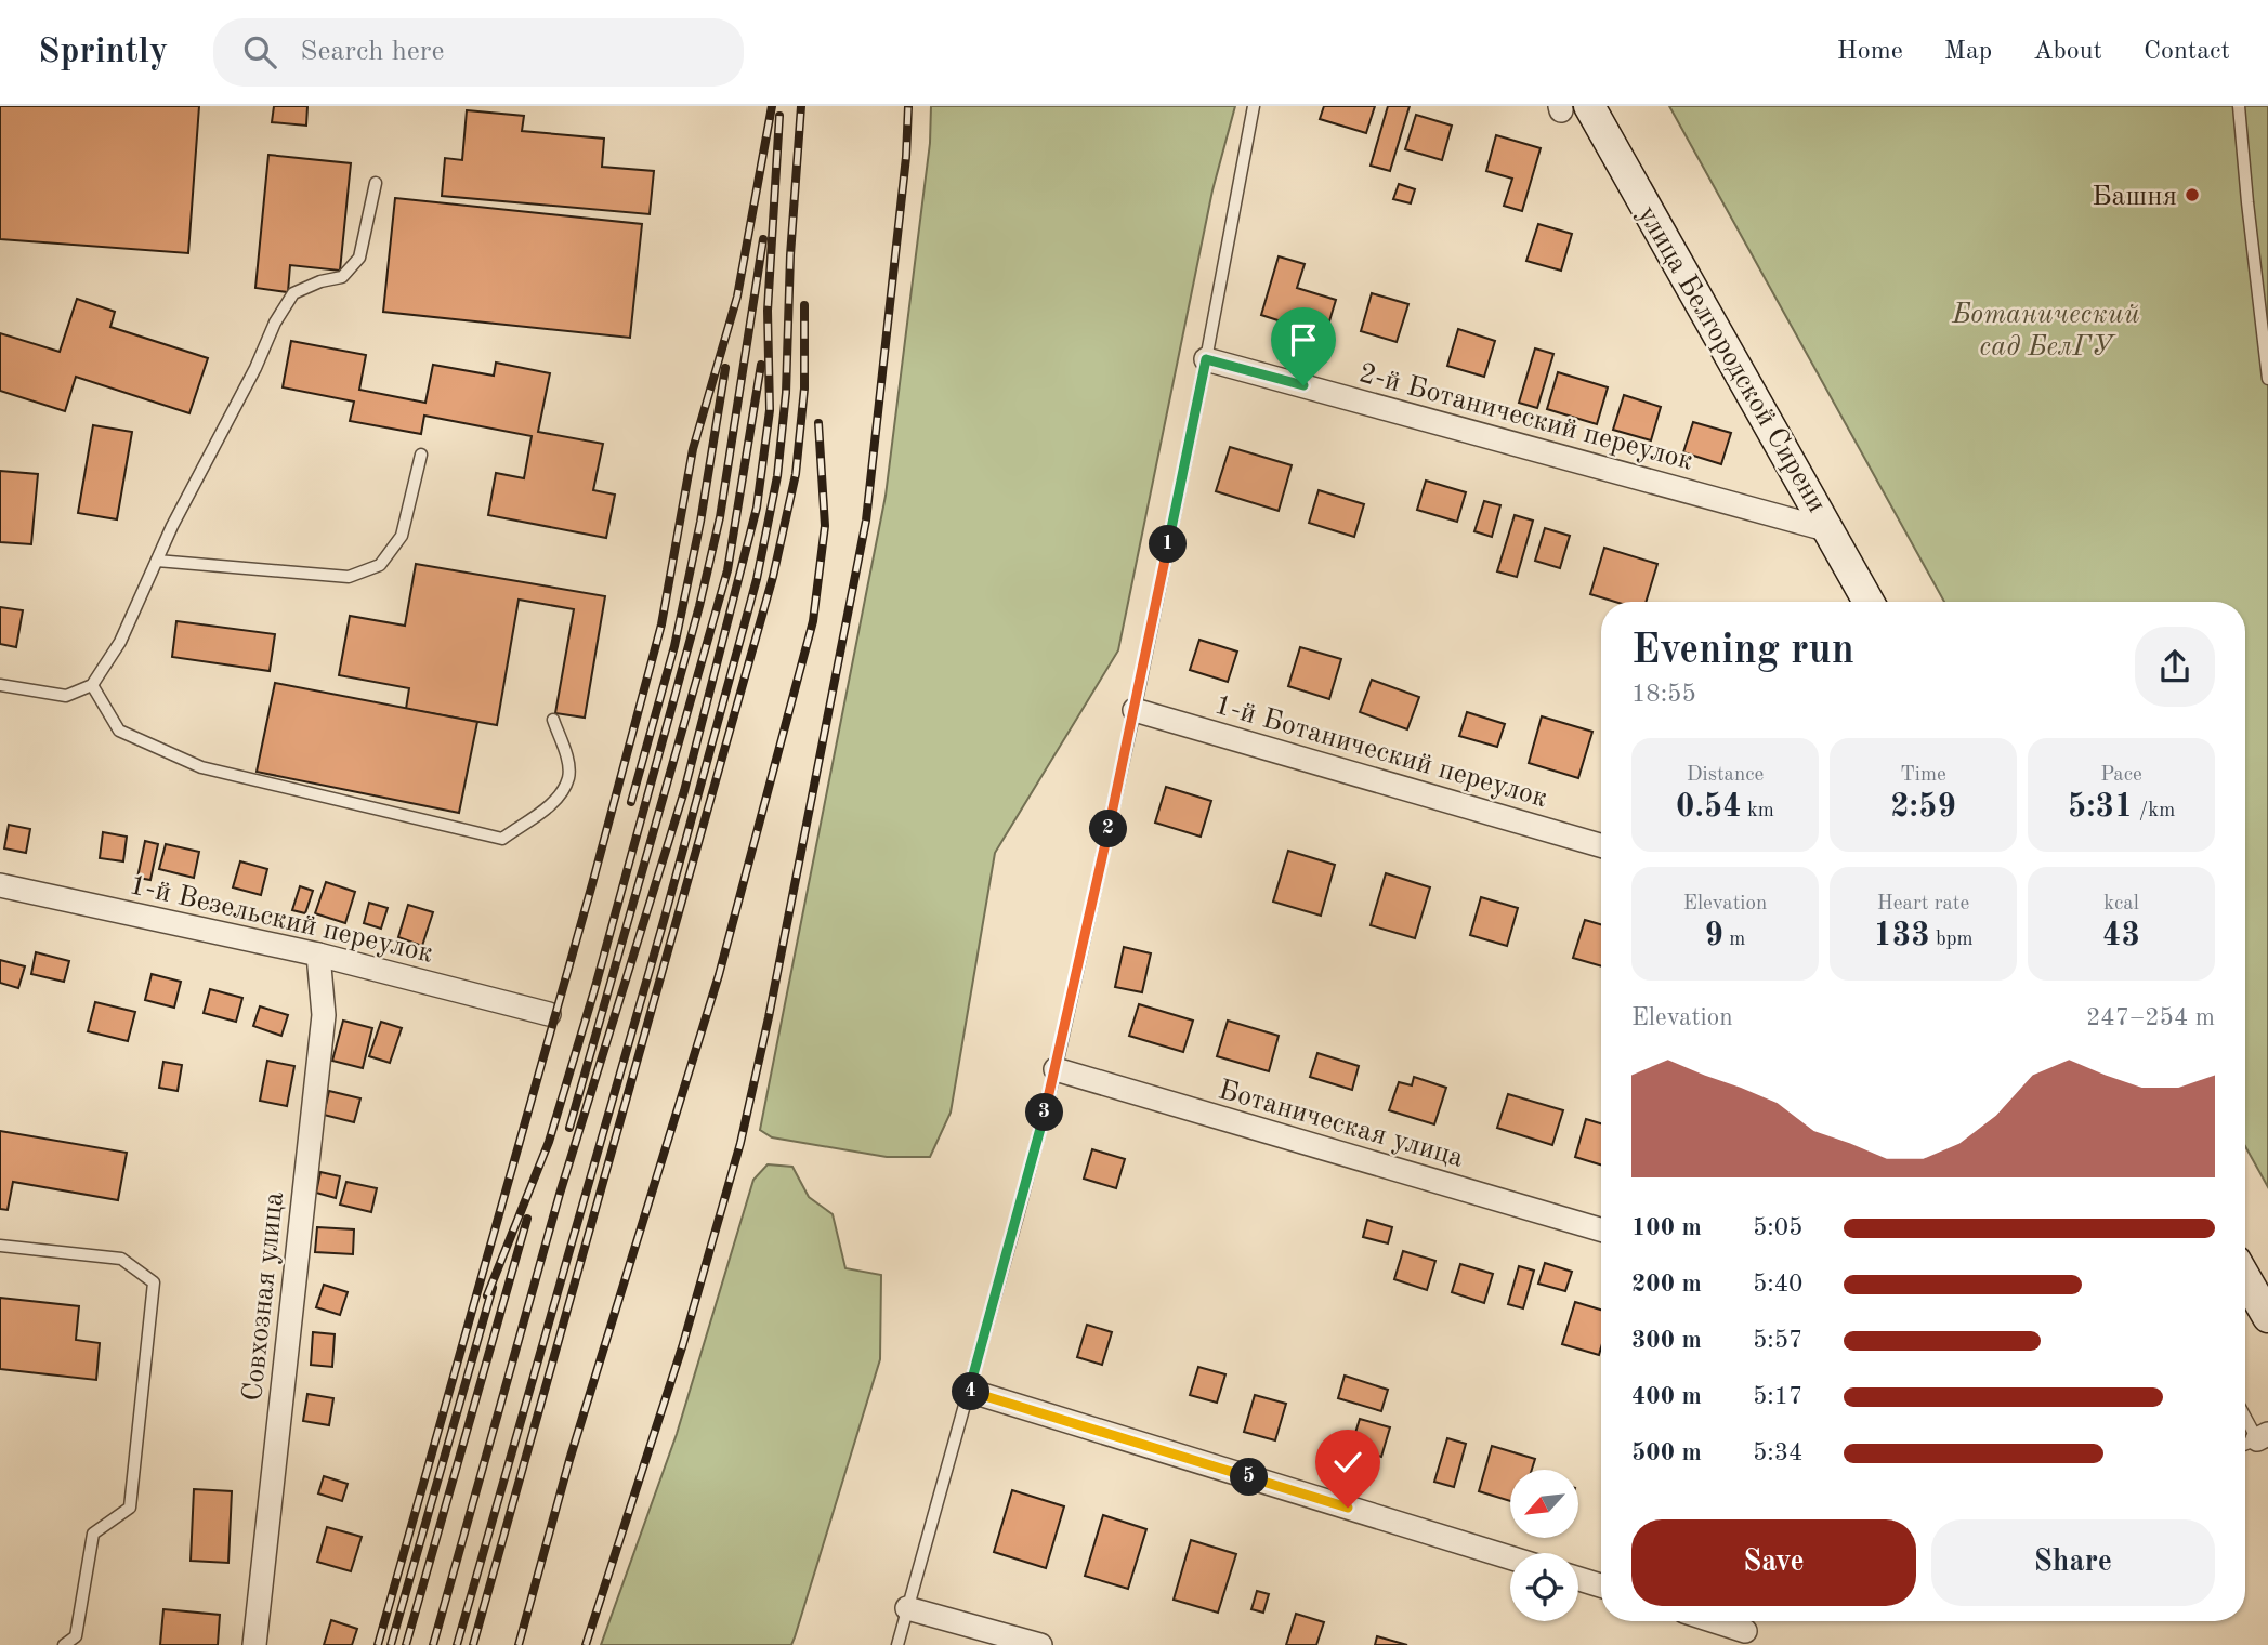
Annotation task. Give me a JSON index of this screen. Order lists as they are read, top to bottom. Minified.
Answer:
{"streets":{"main road":["улица Белгородской Сирени"],"street":["2-й Ботанический переулок","1-й Ботанический переулок","1-й Везельский переулок","Ботаническая улица","Совхозная улица"]},"crossings":[["улица Белгородской Сирени","2-й Ботанический переулок"],["1-й Везельский переулок","Совхозная улица"]],"parks":["Ботанический сад БелГУ"],"places":["Башня"],"north":"bottom left","page":{"header":"Sprintly","search":"Search here","nav":["Home","Map","About","Contact"],"pins":["1","2","3","4","5"],"heading":["Evening run","18:55"],"stats":[["Distance","0.54 km"],["Time","2:59"],["Pace","5:31 /km"],["Elevation","9 m"],["Heart rate","133 bpm"],["kcal","43"]],"chart":["Elevation","247–254 m"],"list":[{"name":"100 m","note":"5:05"},{"name":"200 m","note":"5:40"},{"name":"300 m","note":"5:57"},{"name":"400 m","note":"5:17"},{"name":"500 m","note":"5:34"}],"buttons":["Save","Share"]}}
